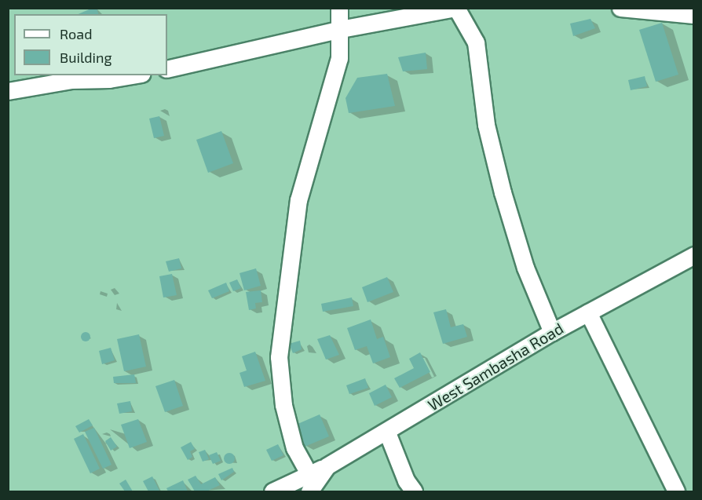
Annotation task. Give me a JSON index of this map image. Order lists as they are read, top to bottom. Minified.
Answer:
{"streets":{"street":["West Sambasha Road"]},"legend":["Road","Building"]}
